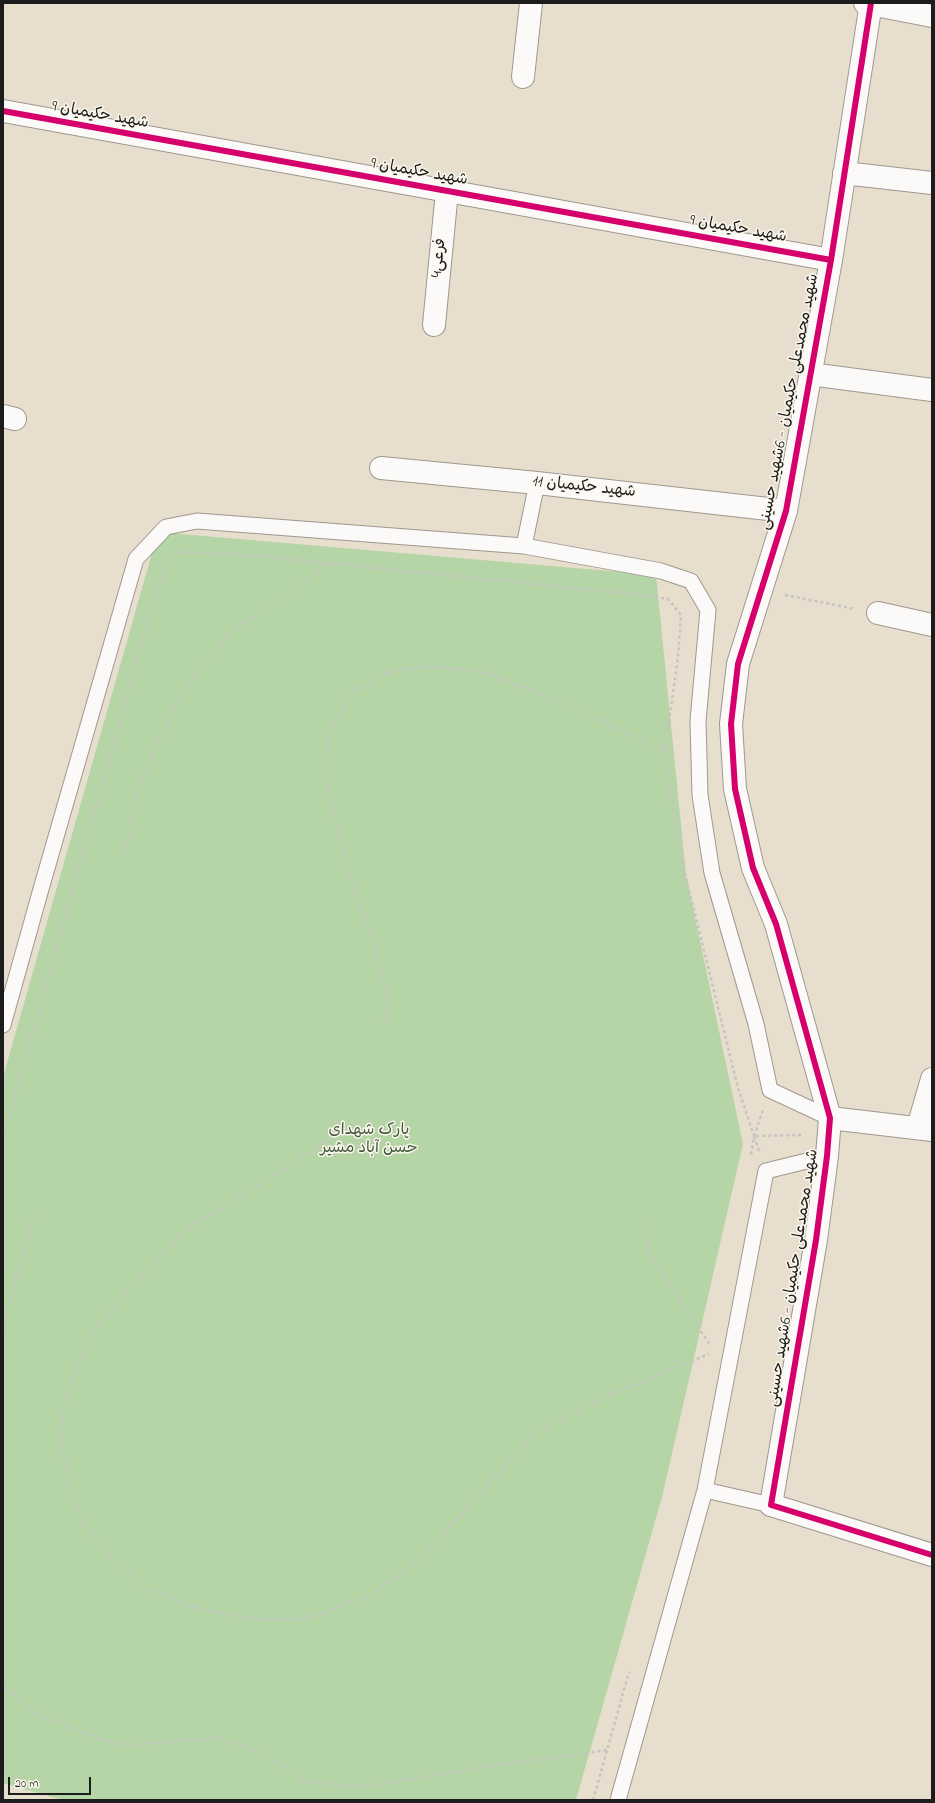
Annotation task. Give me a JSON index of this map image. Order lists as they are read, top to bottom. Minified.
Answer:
{"streets":{"street":["شهید حکیمیان 9","فرعی4","شهید محمدعلی حکیمیان - 6شهید حسینی","شهید حکیمیان 11"]},"crossings":[["شهید حکیمیان 9","فرعی4"],["شهید حکیمیان 9","شهید محمدعلی حکیمیان - 6شهید حسینی"],["شهید محمدعلی حکیمیان - 6شهید حسینی","شهید حکیمیان 11"]],"parks":["پارک شهدای حسن آباد مشیر"],"scale_bar":"20 m"}
